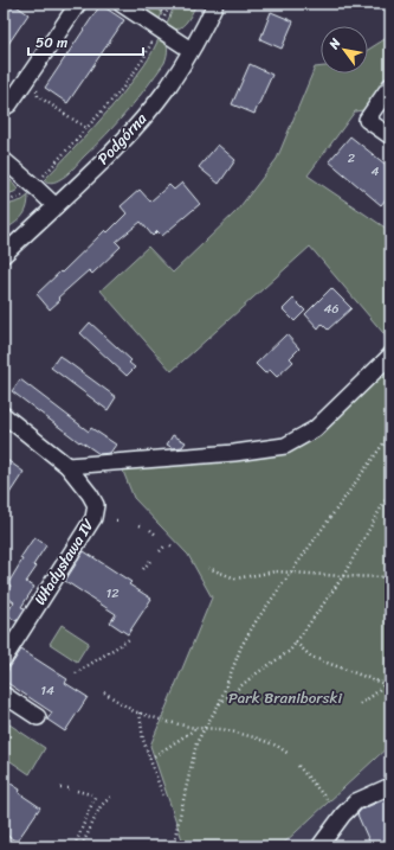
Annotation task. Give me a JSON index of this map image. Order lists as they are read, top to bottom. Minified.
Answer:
{"streets":{"street":["Podgórna","Władysława IV"]},"parks":["Park Braniborski"],"house_numbers":["2","4","46","12","14"],"scale_bar":"50 m","north":"top left"}
